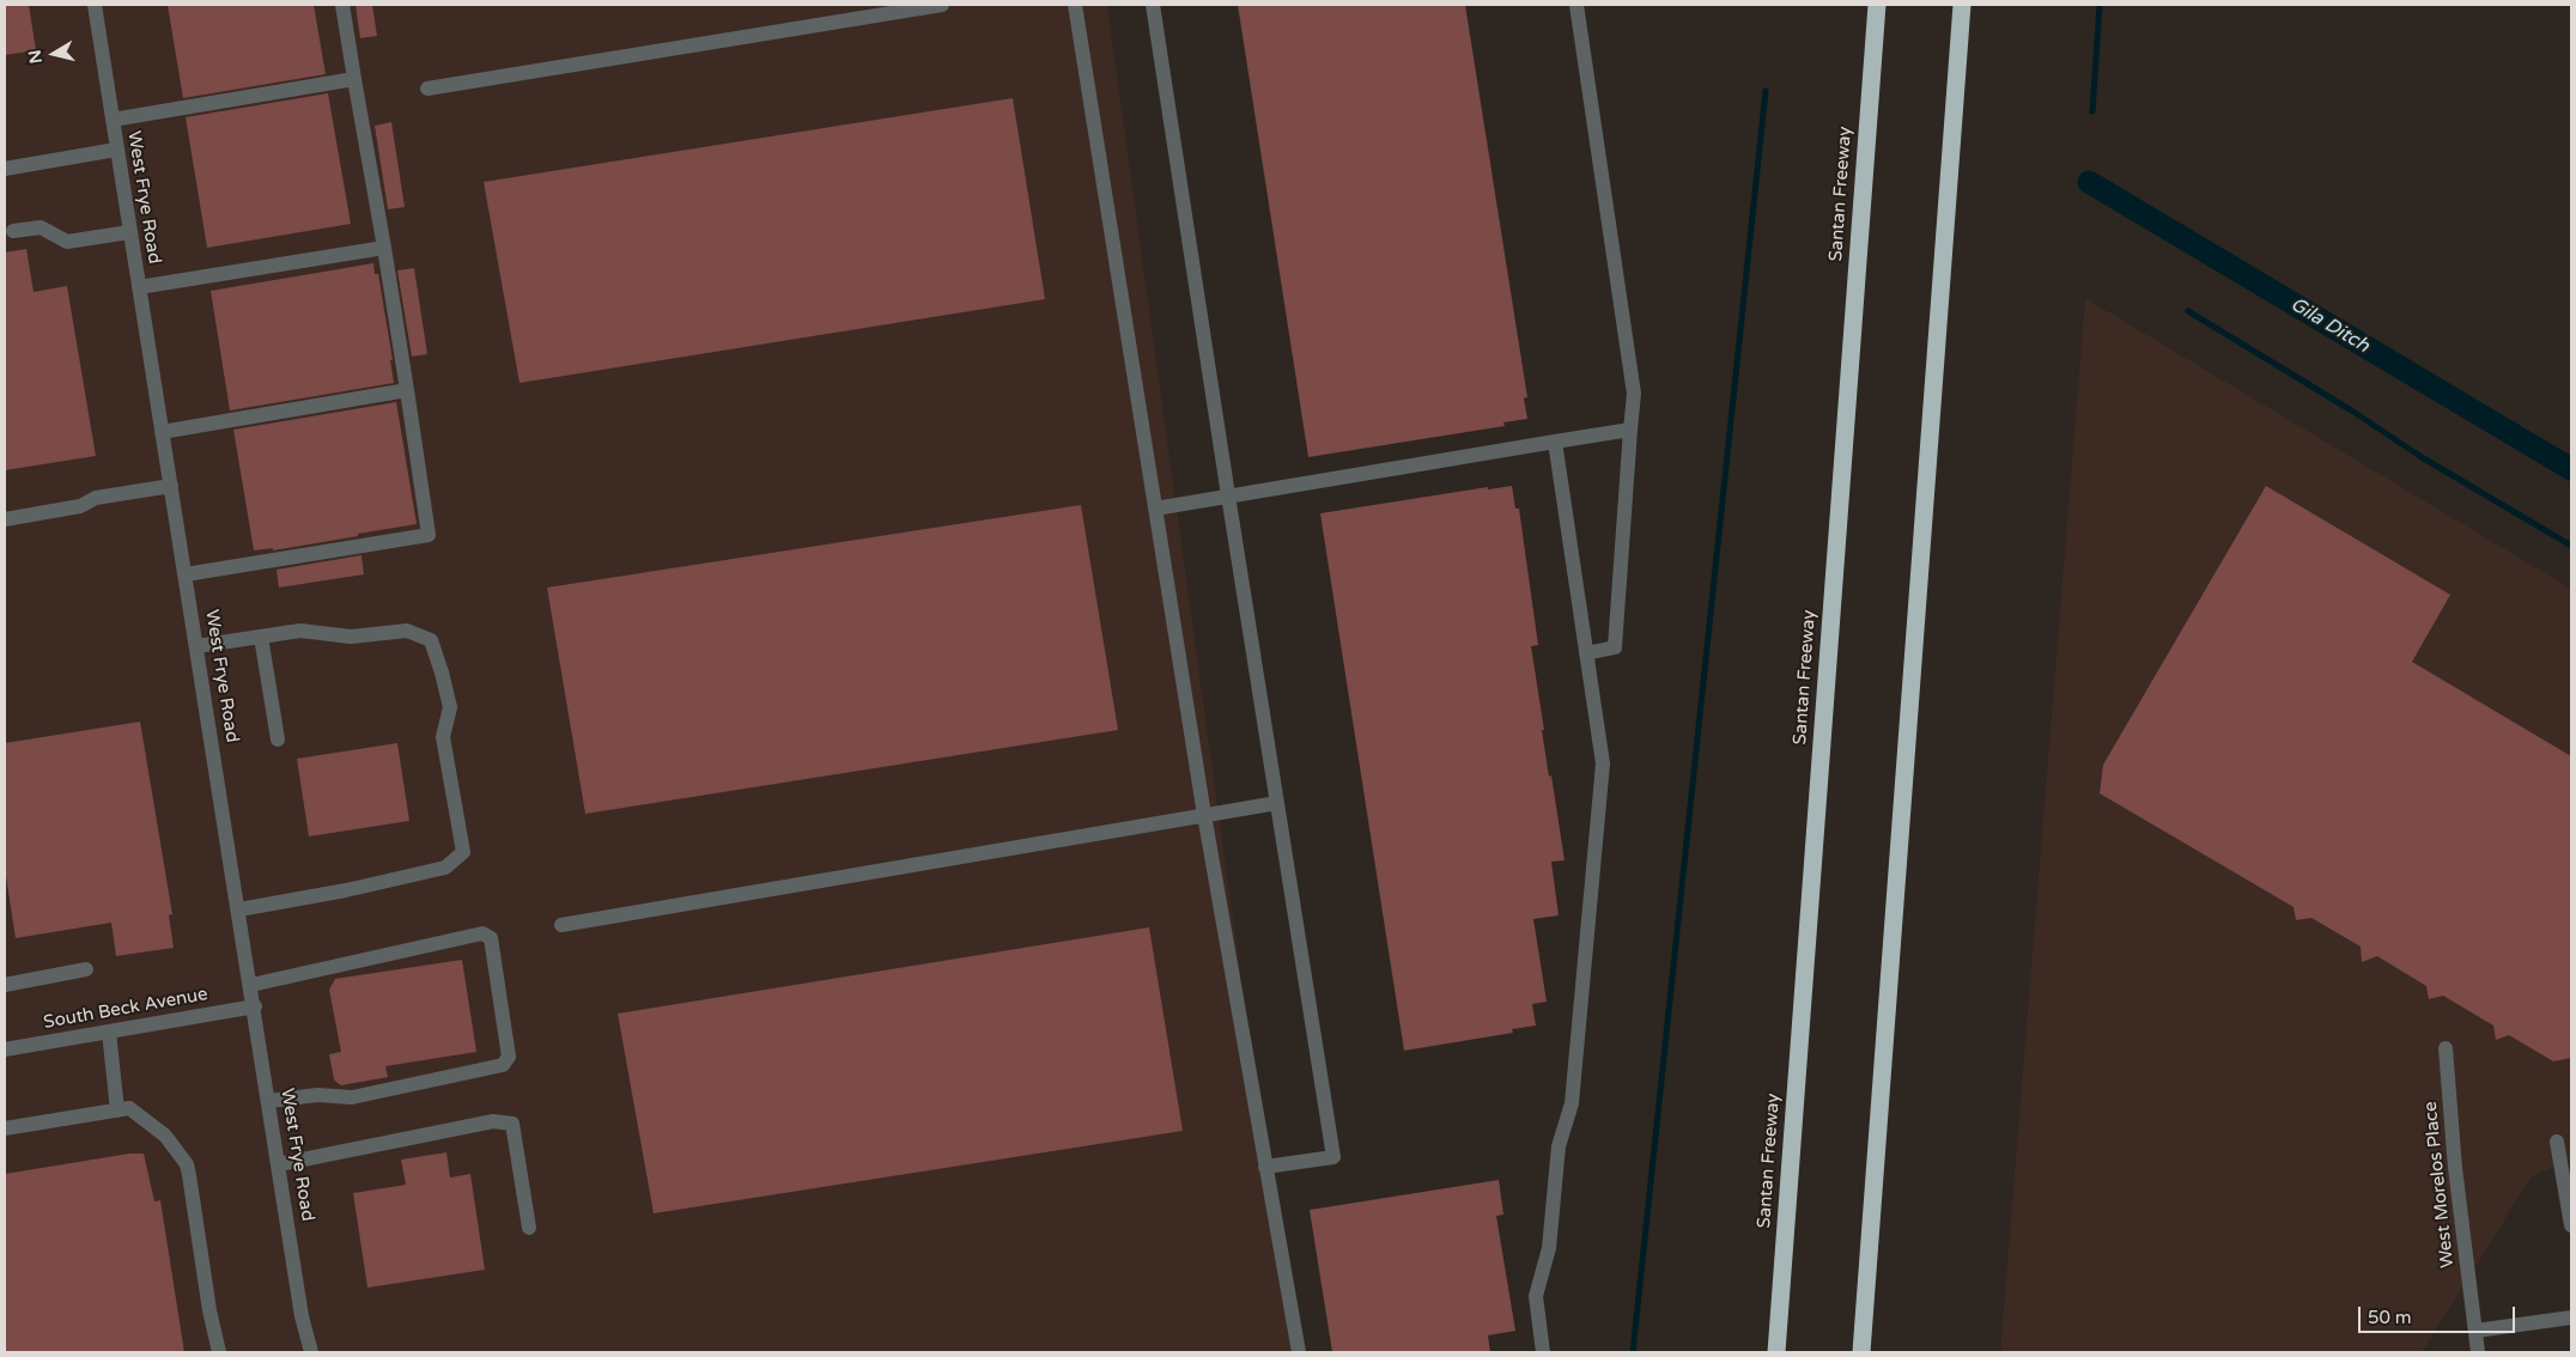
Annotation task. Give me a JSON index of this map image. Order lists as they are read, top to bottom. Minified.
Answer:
{"streets":{"highway":["Santan Freeway"],"street":["West Frye Road","South Beck Avenue","West Morelos Place"]},"crossings":[["West Frye Road","South Beck Avenue"]],"water":["Gila Ditch"],"scale_bar":"50 m","north":"left"}
